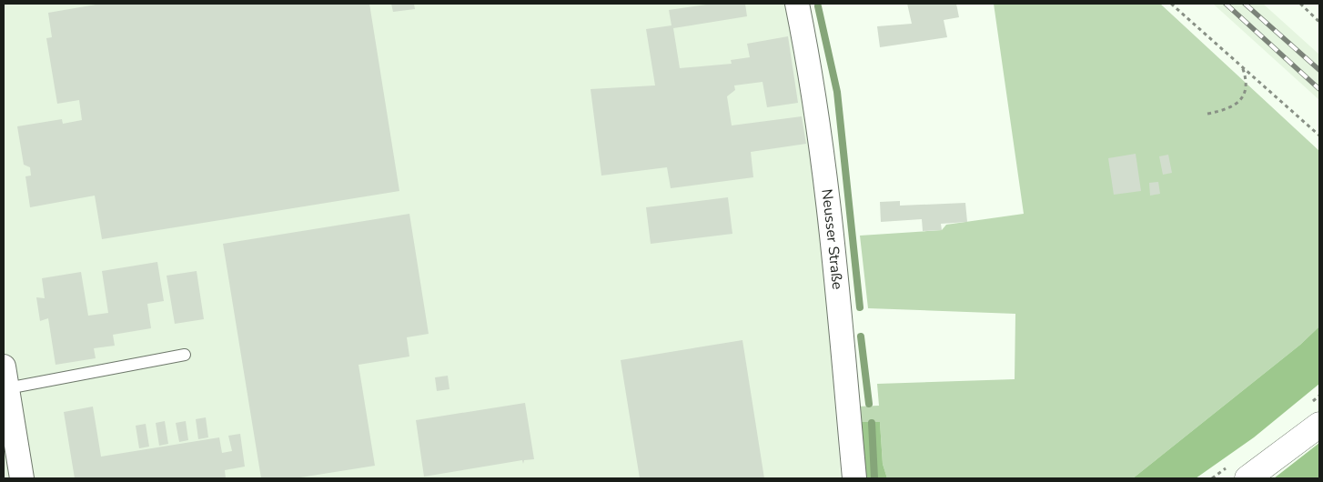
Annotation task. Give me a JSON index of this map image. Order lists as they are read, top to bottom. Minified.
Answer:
{"streets":{"street":["Neusser Straße"]}}
